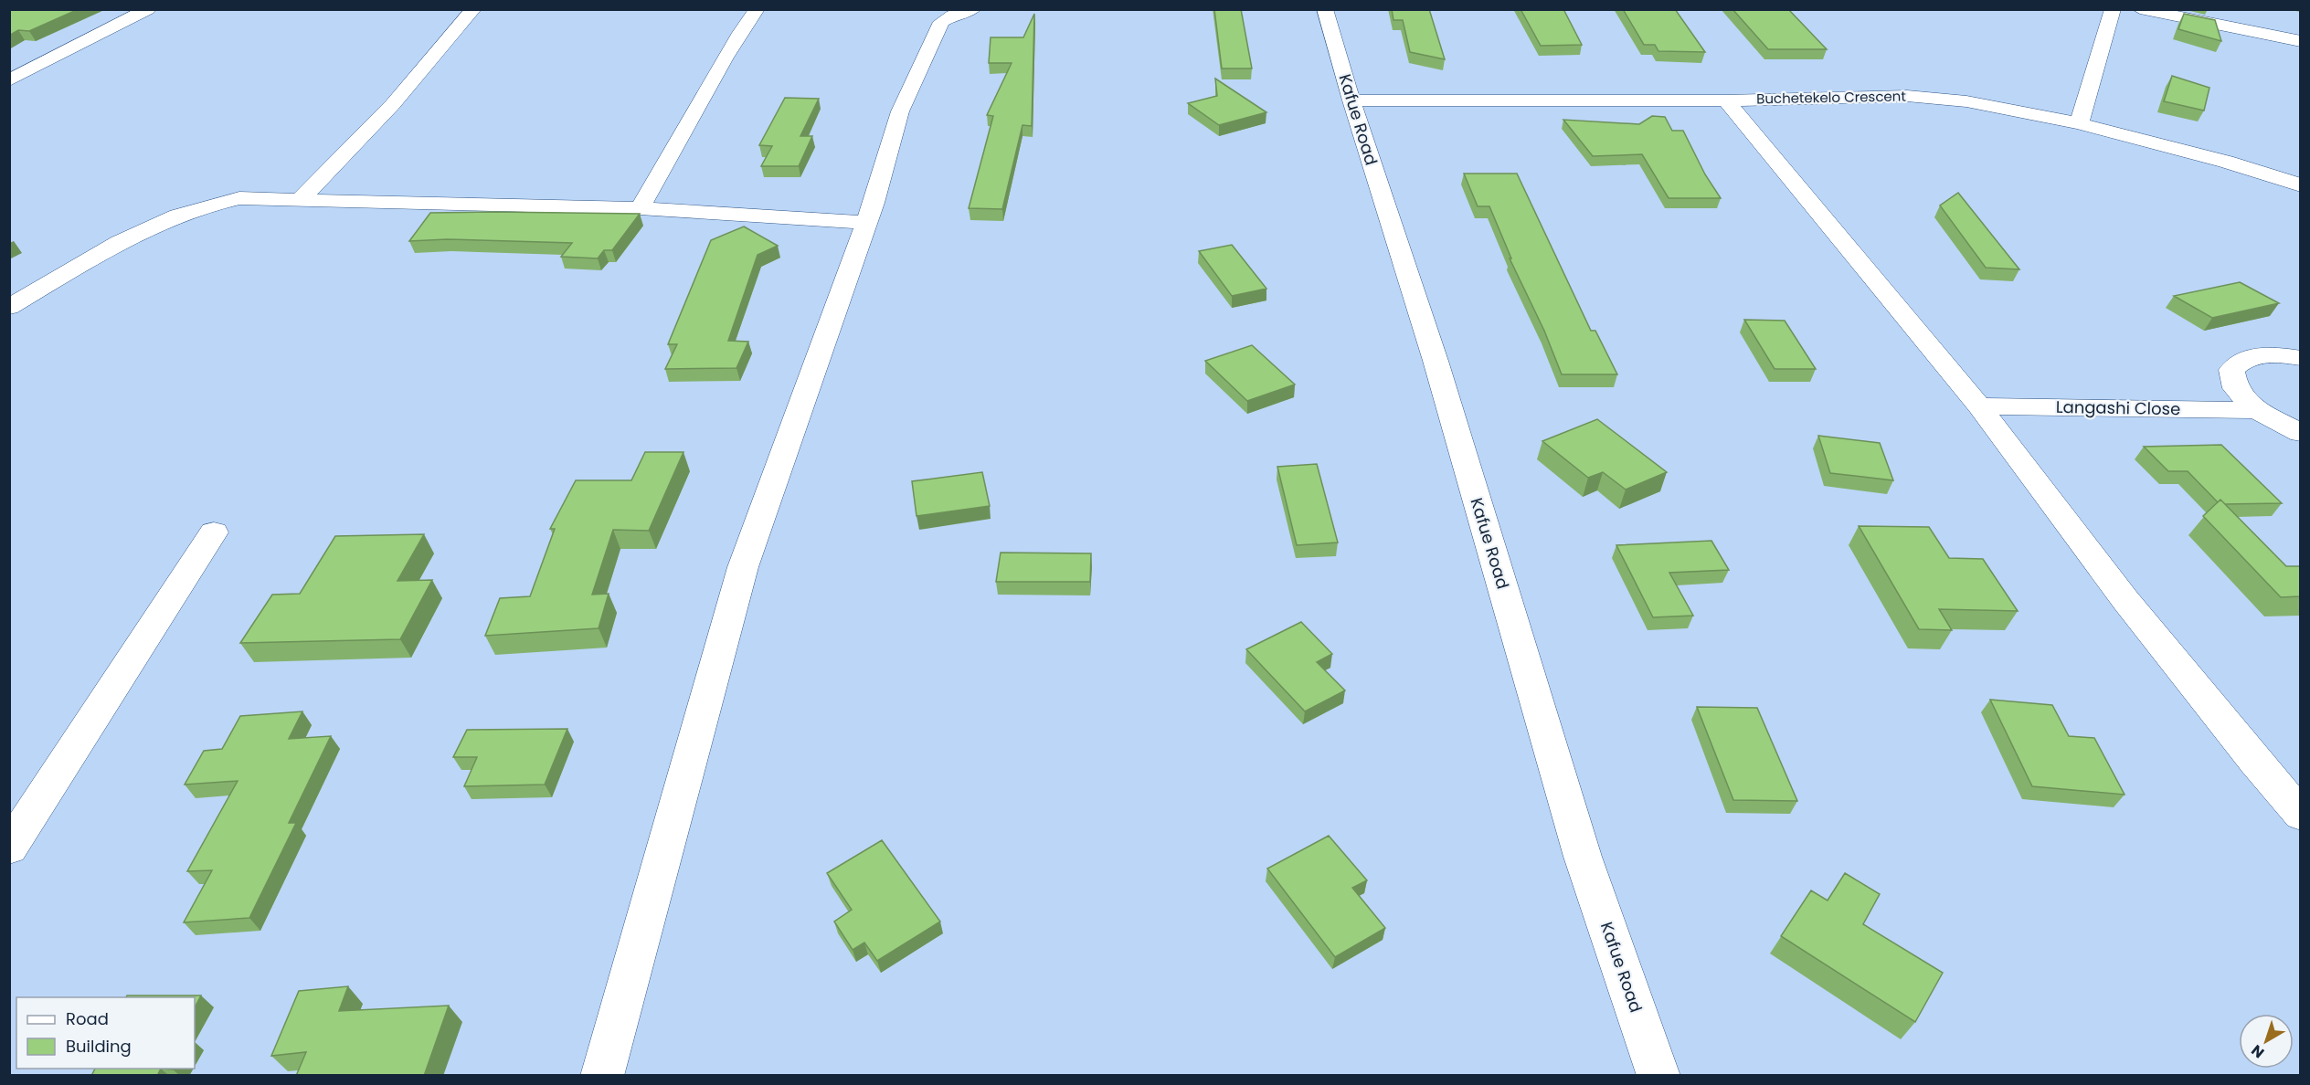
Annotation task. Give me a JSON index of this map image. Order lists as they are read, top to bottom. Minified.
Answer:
{"streets":{"street":["Buchetekelo Crescent","Kafue Road","Langashi Close"]},"crossings":[["Buchetekelo Crescent","Kafue Road"]],"legend":["Road","Building"],"north":"bottom left"}
